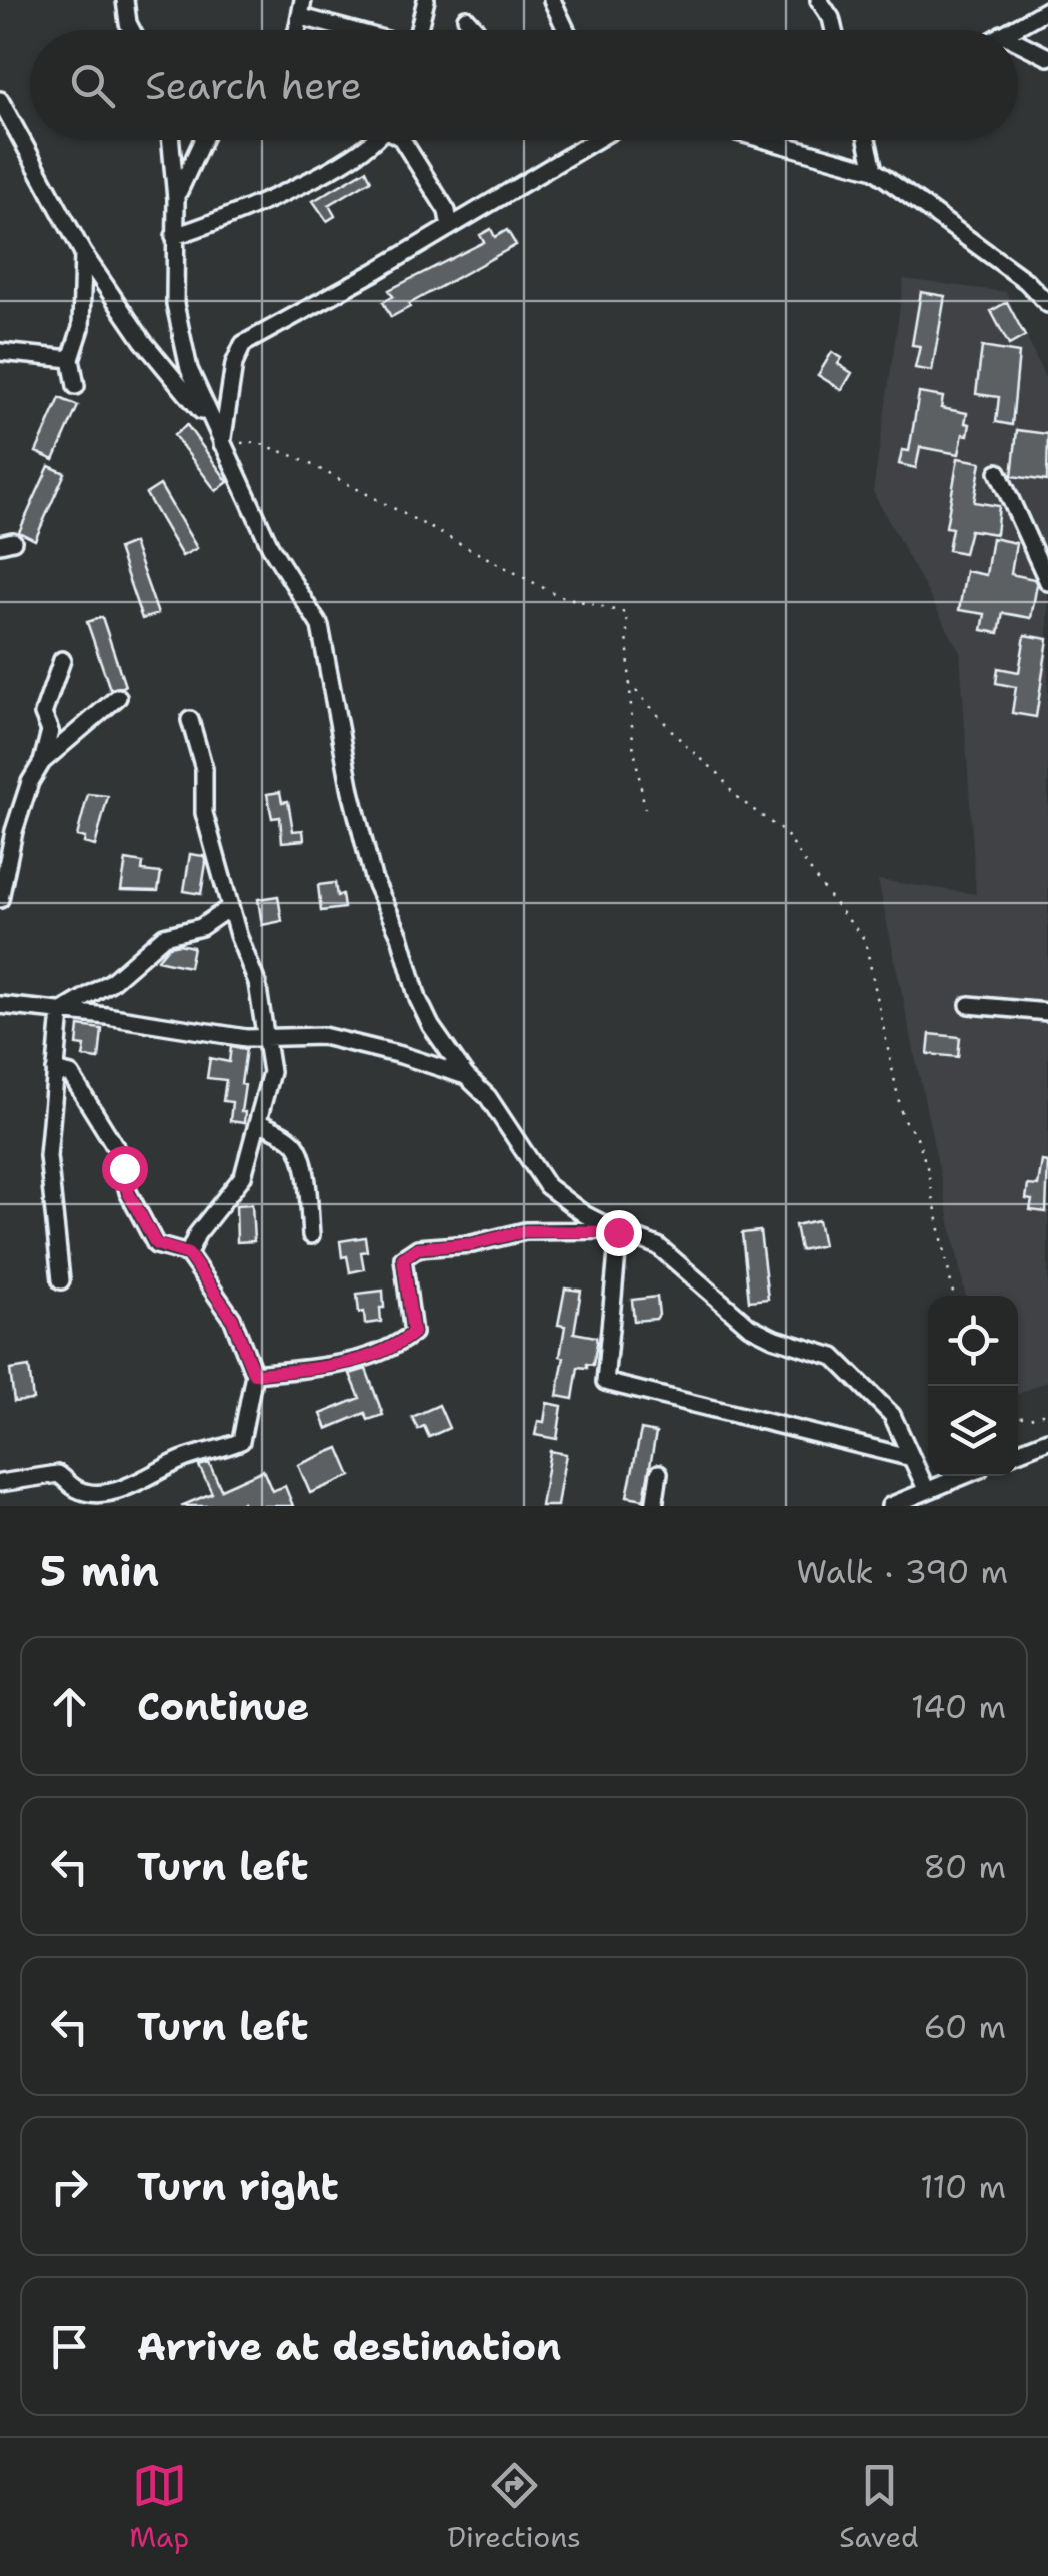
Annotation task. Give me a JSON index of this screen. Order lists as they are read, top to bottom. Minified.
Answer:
{"page":{"search":"Search here","heading":["5 min","Walk · 390 m"],"list":[["Continue","140 m"],["Turn left","80 m"],["Turn left","60 m"],["Turn right","110 m"],"Arrive at destination"],"nav":["Map","Directions","Saved"]}}
